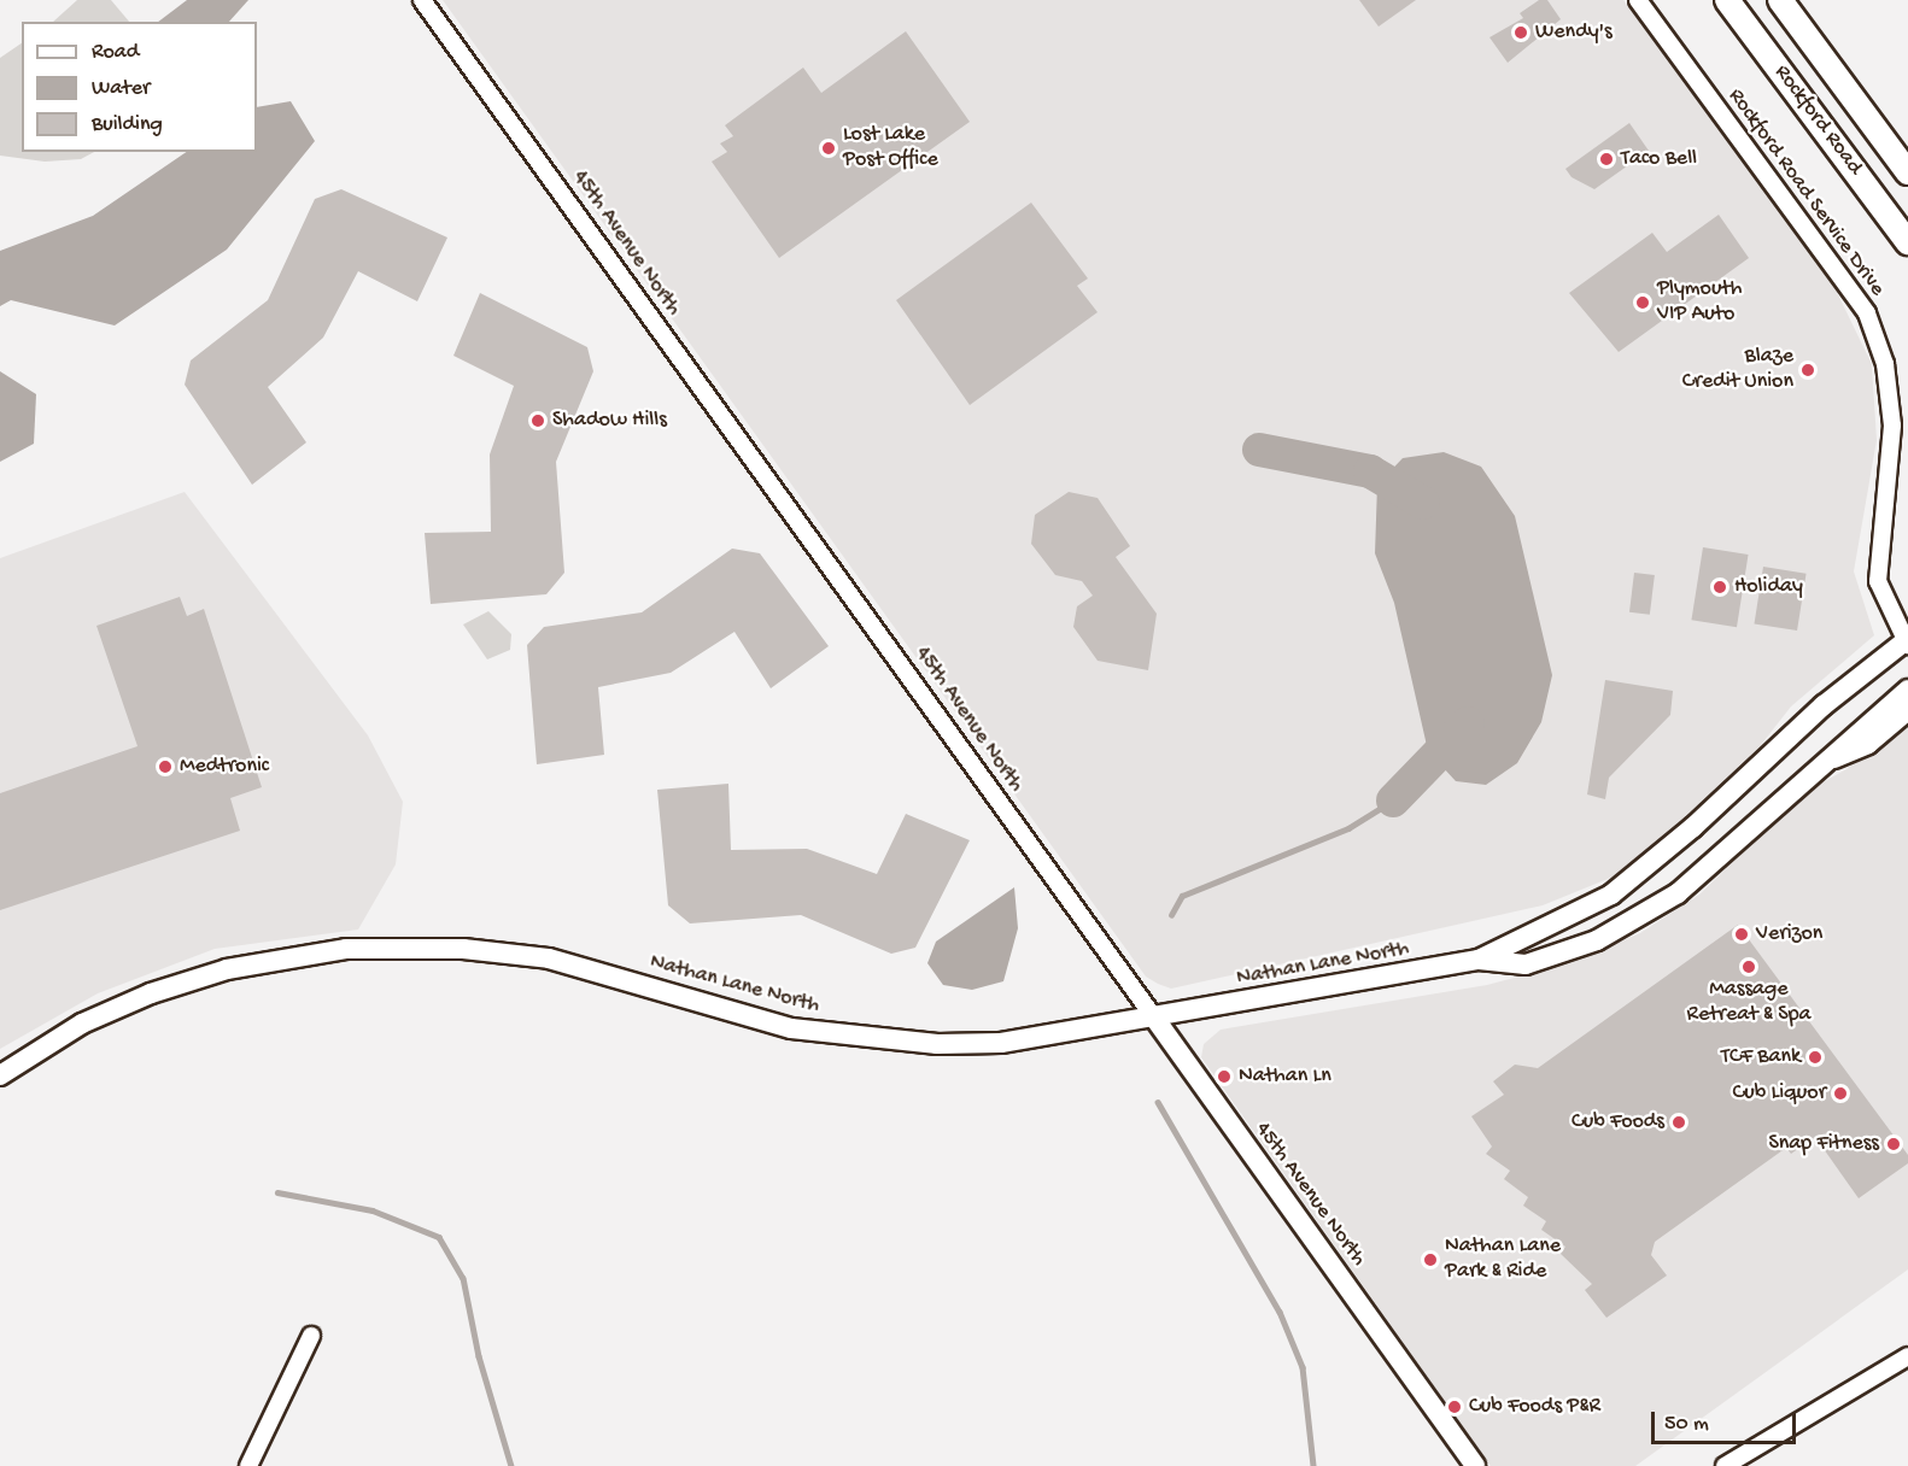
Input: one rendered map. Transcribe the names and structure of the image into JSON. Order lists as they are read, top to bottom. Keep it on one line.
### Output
{"streets":{"main road":["Rockford Road"],"street":["Rockford Road Service Drive","45th Avenue North","Nathan Lane North"]},"crossings":[["Rockford Road Service Drive","Nathan Lane North"],["45th Avenue North","Nathan Lane North"]],"places":["Wendy's","Lost Lake Post Office","Taco Bell","Plymouth VIP Auto","Blaze Credit Union","Shadow Hills","Holiday","Medtronic","Verizon","Massage Retreat & Spa","TCF Bank","Nathan Ln","Cub Liquor","Cub Foods","Snap Fitness","Nathan Lane Park & Ride","Cub Foods P&R"],"legend":["Road","Water","Building"],"scale_bar":"50 m"}
